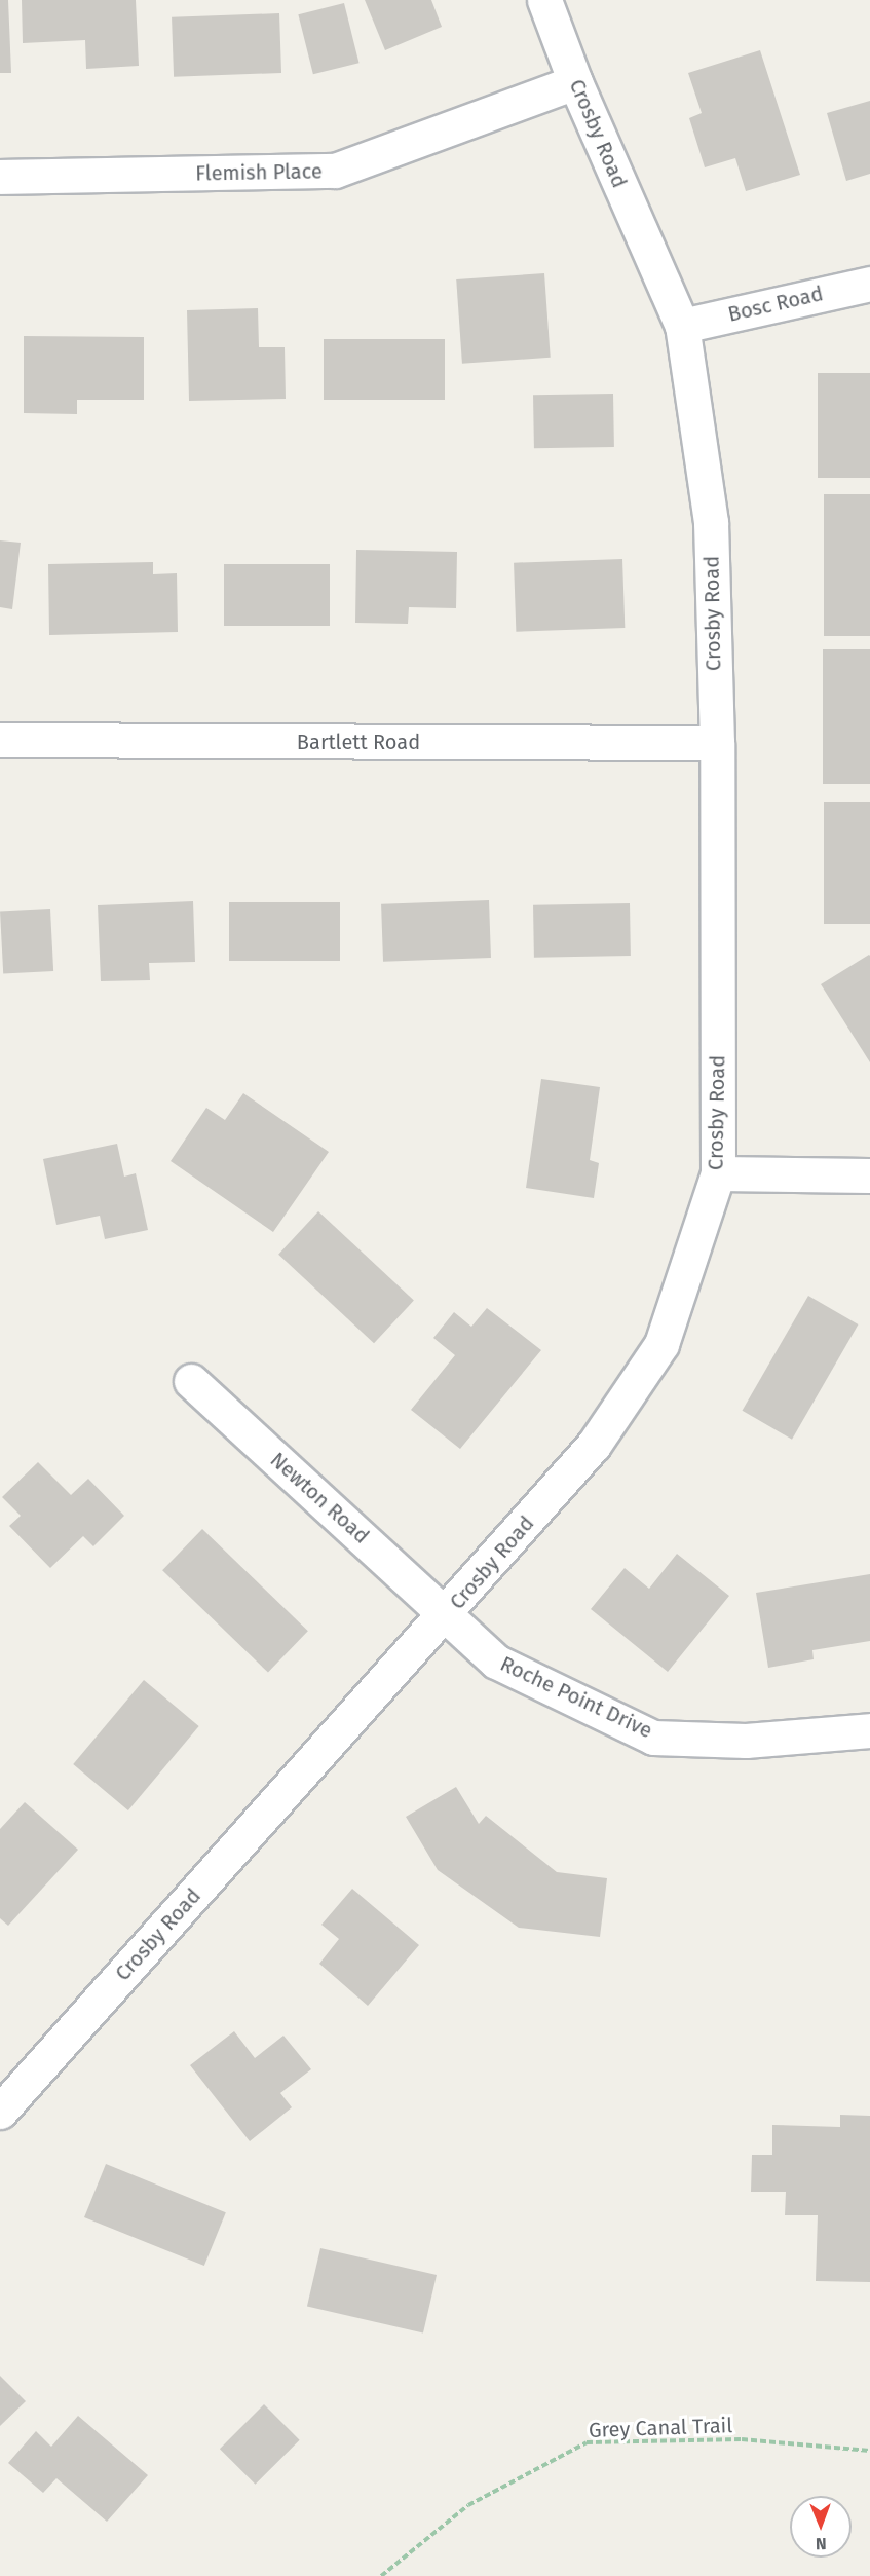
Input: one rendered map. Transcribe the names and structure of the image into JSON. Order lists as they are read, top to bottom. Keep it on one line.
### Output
{"streets":{"street":["Crosby Road","Flemish Place","Bosc Road","Bartlett Road","Newton Road","Roche Point Drive"],"path":["Grey Canal Trail"]},"crossings":[["Crosby Road","Flemish Place"],["Crosby Road","Bosc Road"],["Crosby Road","Bartlett Road"],["Crosby Road","Newton Road"],["Crosby Road","Roche Point Drive"],["Newton Road","Roche Point Drive"]],"north":"bottom"}
